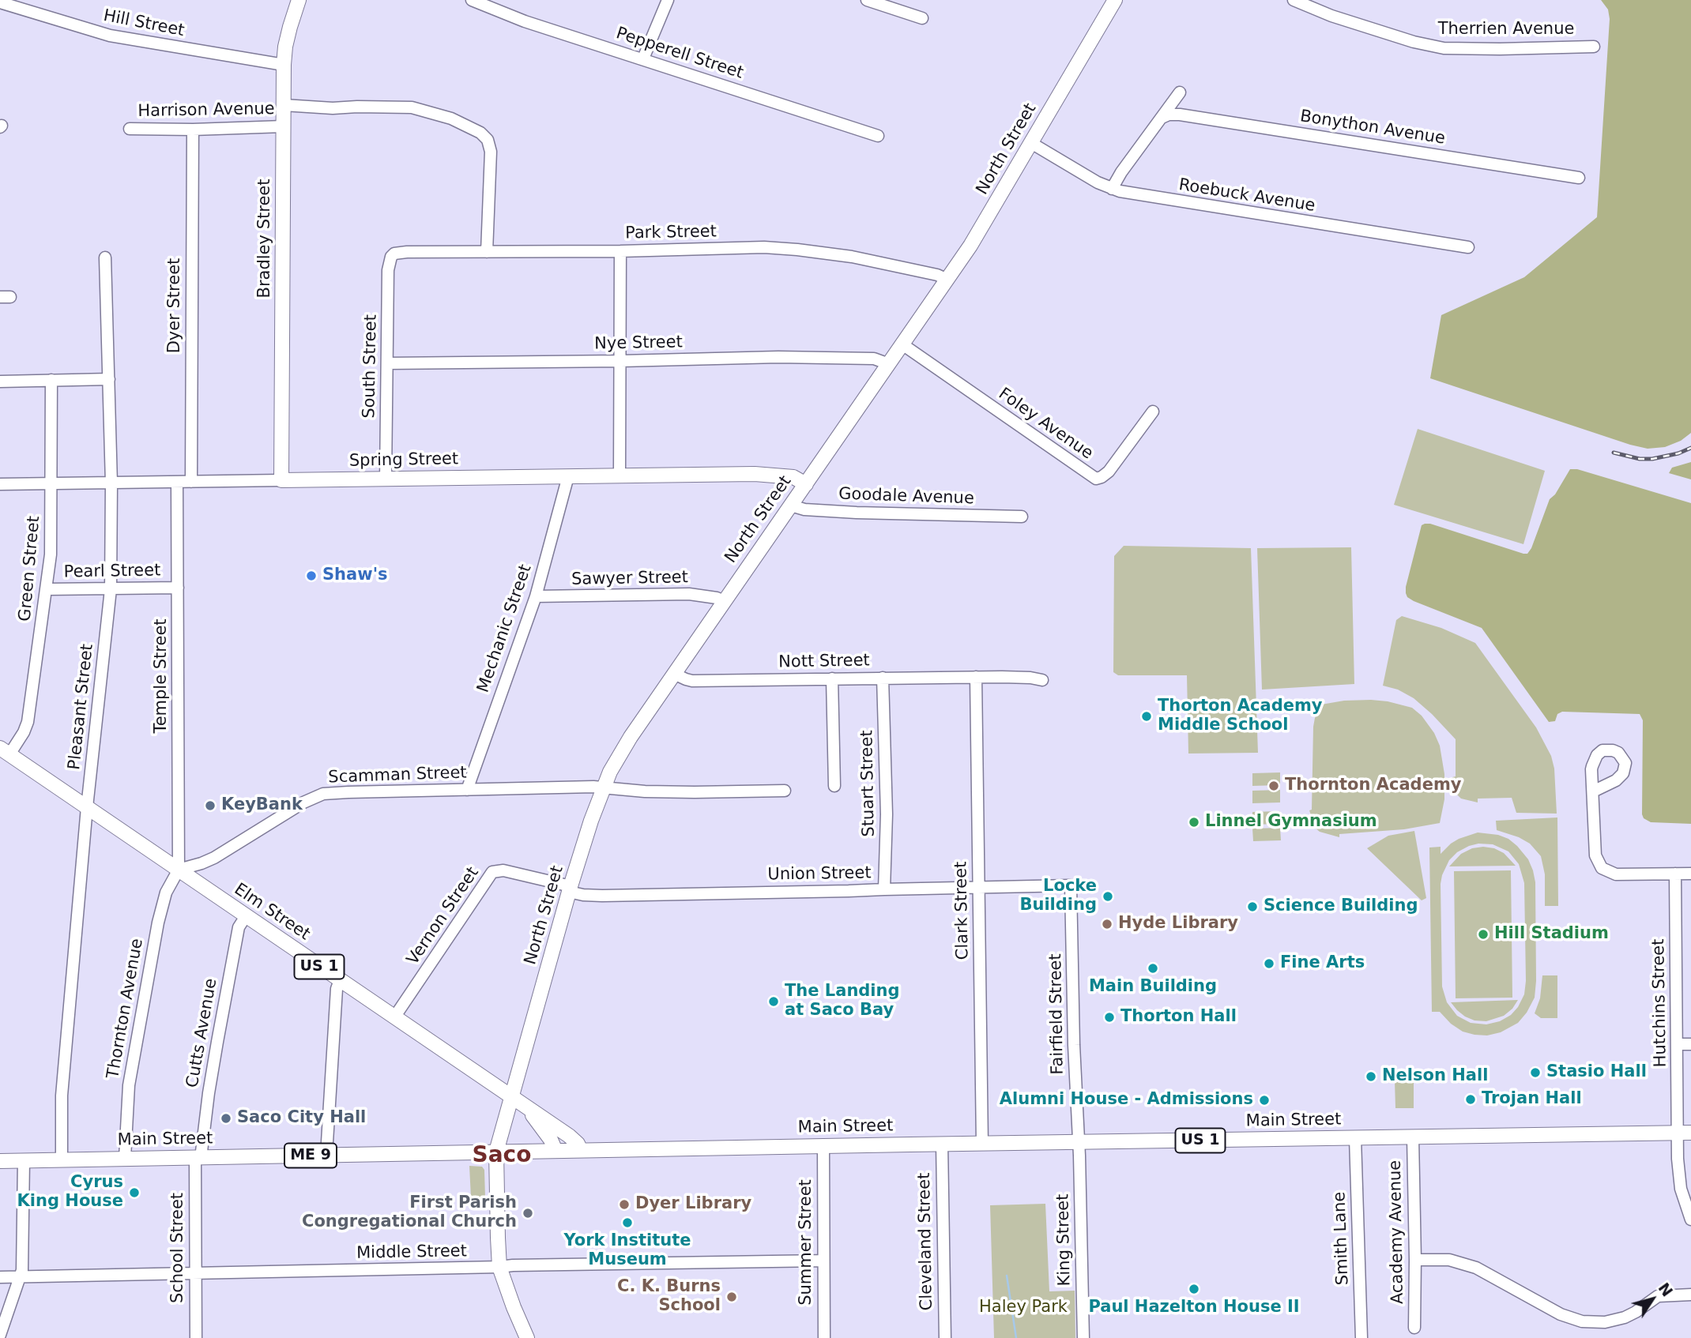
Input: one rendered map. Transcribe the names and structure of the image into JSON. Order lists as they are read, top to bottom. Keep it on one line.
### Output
{"streets":{"main road":["North Street","Bradley Street","Spring Street","Elm Street","US 1","Main Street","ME 9"],"street":["Hill Street","Therrien Avenue","Pepperell Street","Harrison Avenue","Bonython Avenue","Roebuck Avenue","Park Street","Dyer Street","Nye Street","South Street","Foley Avenue","Goodale Avenue","Green Street","Pearl Street","Sawyer Street","Mechanic Street","Nott Street","Temple Street","Pleasant Street","Scamman Street","Stuart Street","Union Street","Clark Street","Vernon Street","Hutchins Street","Thornton Avenue","Fairfield Street","Cutts Avenue","Academy Avenue","Smith Lane","King Street","Cleveland Street","Summer Street","School Street","Middle Street"]},"crossings":[["Hill Street","Bradley Street"],["Harrison Avenue","Bradley Street"],["Harrison Avenue","Dyer Street"],["North Street","Roebuck Avenue"],["North Street","Park Street"],["North Street","Nye Street"],["North Street","Foley Avenue"],["North Street","Spring Street"],["North Street","Goodale Avenue"],["North Street","Sawyer Street"],["North Street","Nott Street"],["North Street","Scamman Street"],["North Street","Union Street"],["North Street","Elm Street"],["North Street","Vernon Street"],["North Street","Main Street"],["North Street","Middle Street"],["Park Street","South Street"],["Bradley Street","Spring Street"],["Dyer Street","Spring Street"],["Nye Street","South Street"],["South Street","Spring Street"],["Spring Street","Green Street"],["Spring Street","Mechanic Street"],["Spring Street","Temple Street"],["Spring Street","Pleasant Street"],["Green Street","Pearl Street"],["Green Street","Elm Street"],["Pearl Street","Temple Street"],["Pearl Street","Pleasant Street"],["Sawyer Street","Mechanic Street"],["Mechanic Street","Scamman Street"],["Nott Street","Stuart Street"],["Nott Street","Clark Street"],["Temple Street","Scamman Street"],["Temple Street","Elm Street"],["Temple Street","Thornton Avenue"],["Pleasant Street","Elm Street"],["Pleasant Street","Main Street"],["Scamman Street","Elm Street"],["Scamman Street","Thornton Avenue"],["Stuart Street","Union Street"],["Union Street","Clark Street"],["Union Street","Vernon Street"],["Union Street","Fairfield Street"],["Clark Street","Main Street"],["Elm Street","Vernon Street"],["Elm Street","Thornton Avenue"],["Elm Street","Cutts Avenue"],["Elm Street","Main Street"],["Hutchins Street","Main Street"],["Thornton Avenue","Main Street"],["Fairfield Street","Main Street"],["Fairfield Street","King Street"],["Cutts Avenue","Main Street"],["Cutts Avenue","School Street"],["Main Street","Academy Avenue"],["Main Street","Smith Lane"],["Main Street","King Street"],["Main Street","Cleveland Street"],["Main Street","Summer Street"],["Main Street","School Street"],["Summer Street","Middle Street"],["School Street","Middle Street"]],"districts":["Saco"],"parks":["Haley Park"],"places":["Shaw's","Thorton Academy Middle School","Thornton Academy","KeyBank","Linnel Gymnasium","Locke Building","Science Building","Hyde Library","Hill Stadium","Fine Arts","Main Building","The Landing at Saco Bay","Thorton Hall","Stasio Hall","Nelson Hall","Trojan Hall","Alumni House - Admissions","Saco City Hall","Cyrus King House","Dyer Library","First Parish Congregational Church","York Institute Museum","Paul Hazelton House II","C. K. Burns School"],"north":"top right"}
